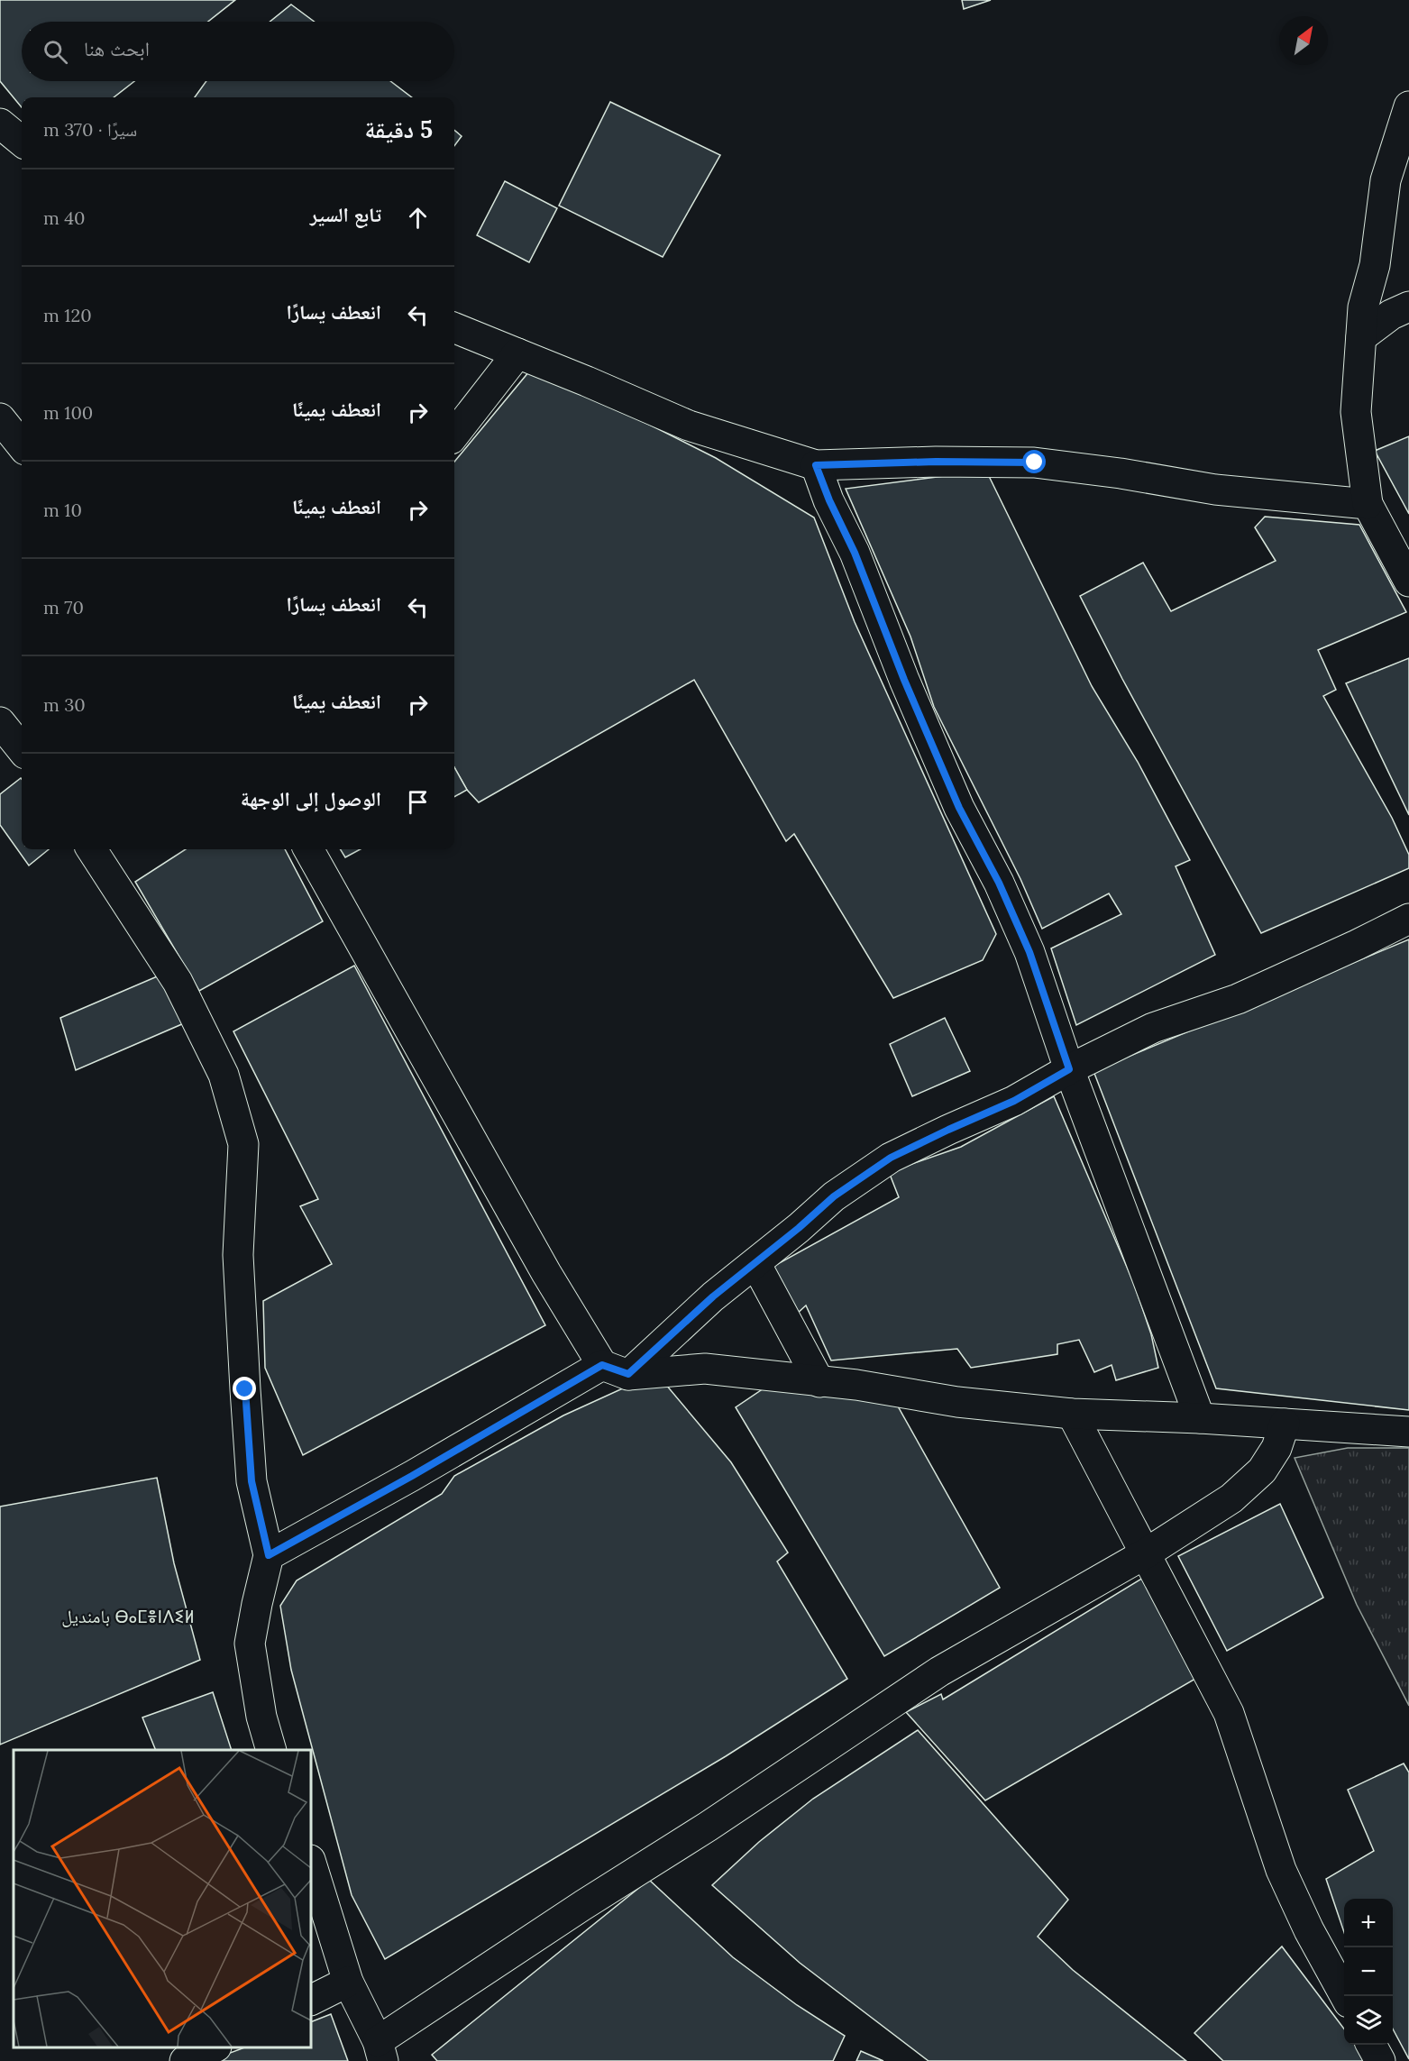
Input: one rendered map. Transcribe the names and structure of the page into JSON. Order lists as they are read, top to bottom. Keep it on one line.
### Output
{"districts":["بامنديل ⴱⴰⵎⴻⵏⴷⵉⵍ"],"north":"top right","page":{"search":"ابحث هنا","heading":["5 دقيقة","سيرًا · 370 m"],"list":[["تابع السير","40 m"],["انعطف يسارًا","120 m"],["انعطف يمينًا","100 m"],["انعطف يمينًا","10 m"],["انعطف يسارًا","70 m"],["انعطف يمينًا","30 m"],"الوصول إلى الوجهة"],"map_buttons":["+","−"]}}
